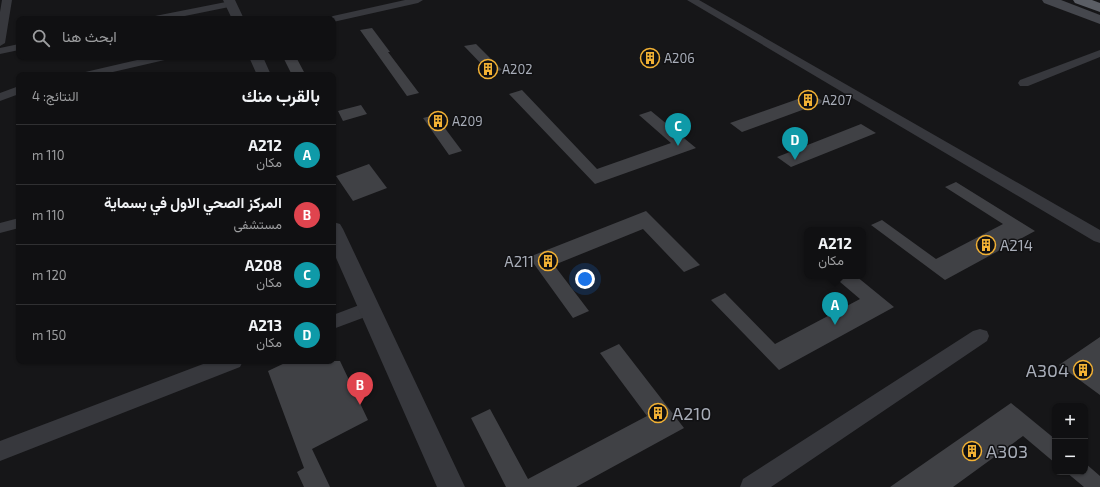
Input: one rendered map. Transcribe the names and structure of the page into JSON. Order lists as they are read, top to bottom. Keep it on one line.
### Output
{"places":{"building":["A206","A202","A207","A209","A214","A211","A304","A210","A303"]},"page":{"search":"ابحث هنا","heading":["بالقرب منك","النتائج: 4"],"pins":["C","D","A","B"],"list":[{"mark":"A","name":"A212","note":"مكان","value":"110 m"},{"mark":"B","name":"المركز الصحي الاول في بسماية","note":"مستشفى","value":"110 m"},{"mark":"C","name":"A208","note":"مكان","value":"120 m"},{"mark":"D","name":"A213","note":"مكان","value":"150 m"}],"popup":["A212","مكان"],"map_buttons":["+","−"]}}
